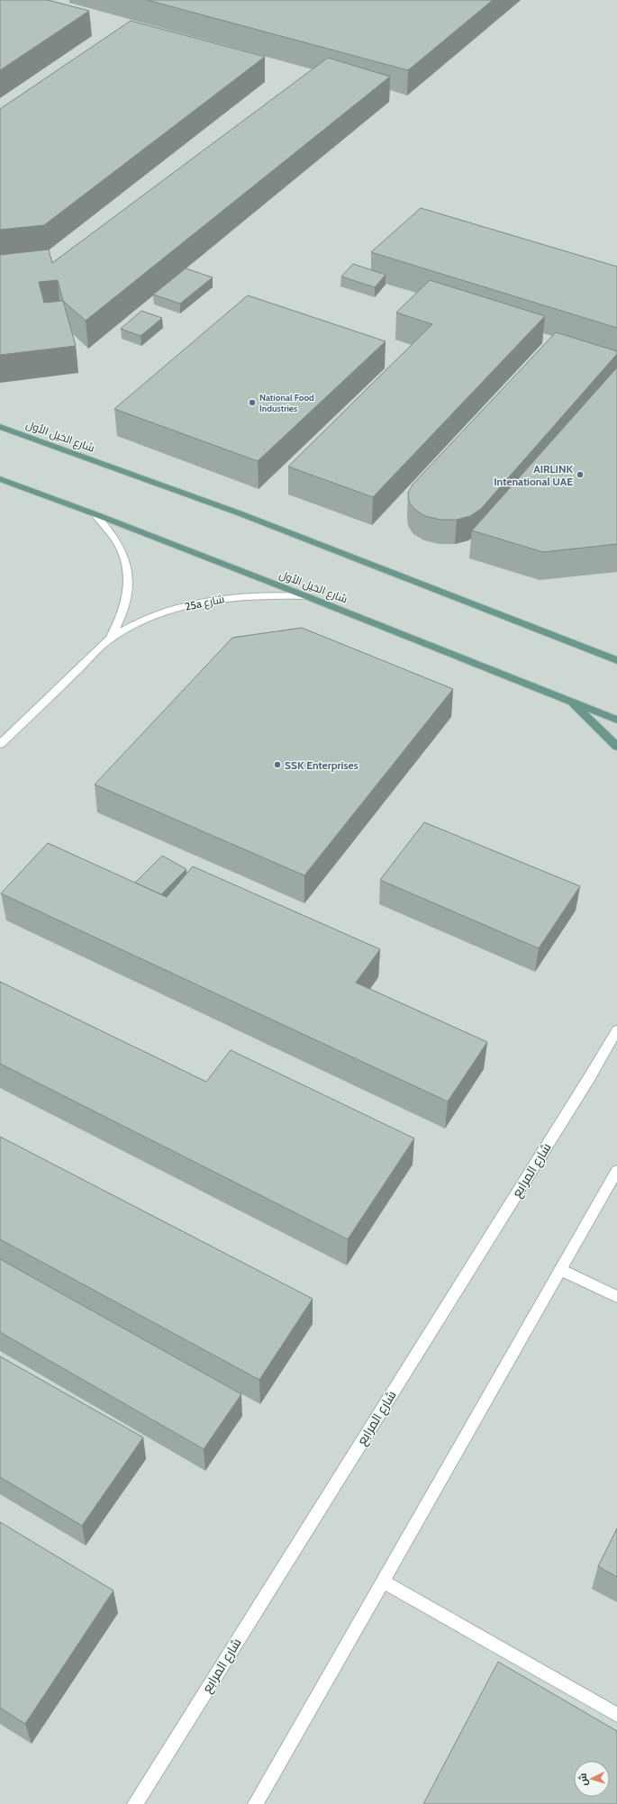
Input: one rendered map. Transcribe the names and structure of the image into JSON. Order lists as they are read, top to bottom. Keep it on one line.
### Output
{"streets":{"main road":["شارع الخيل الأول"],"street":["25a شارع","شارع المرابع"]},"crossings":[["شارع الخيل الأول","25a شارع"]],"places":["National Food Industries","AIRLINK Intenational UAE","SSK Enterprises"],"north":"left"}
